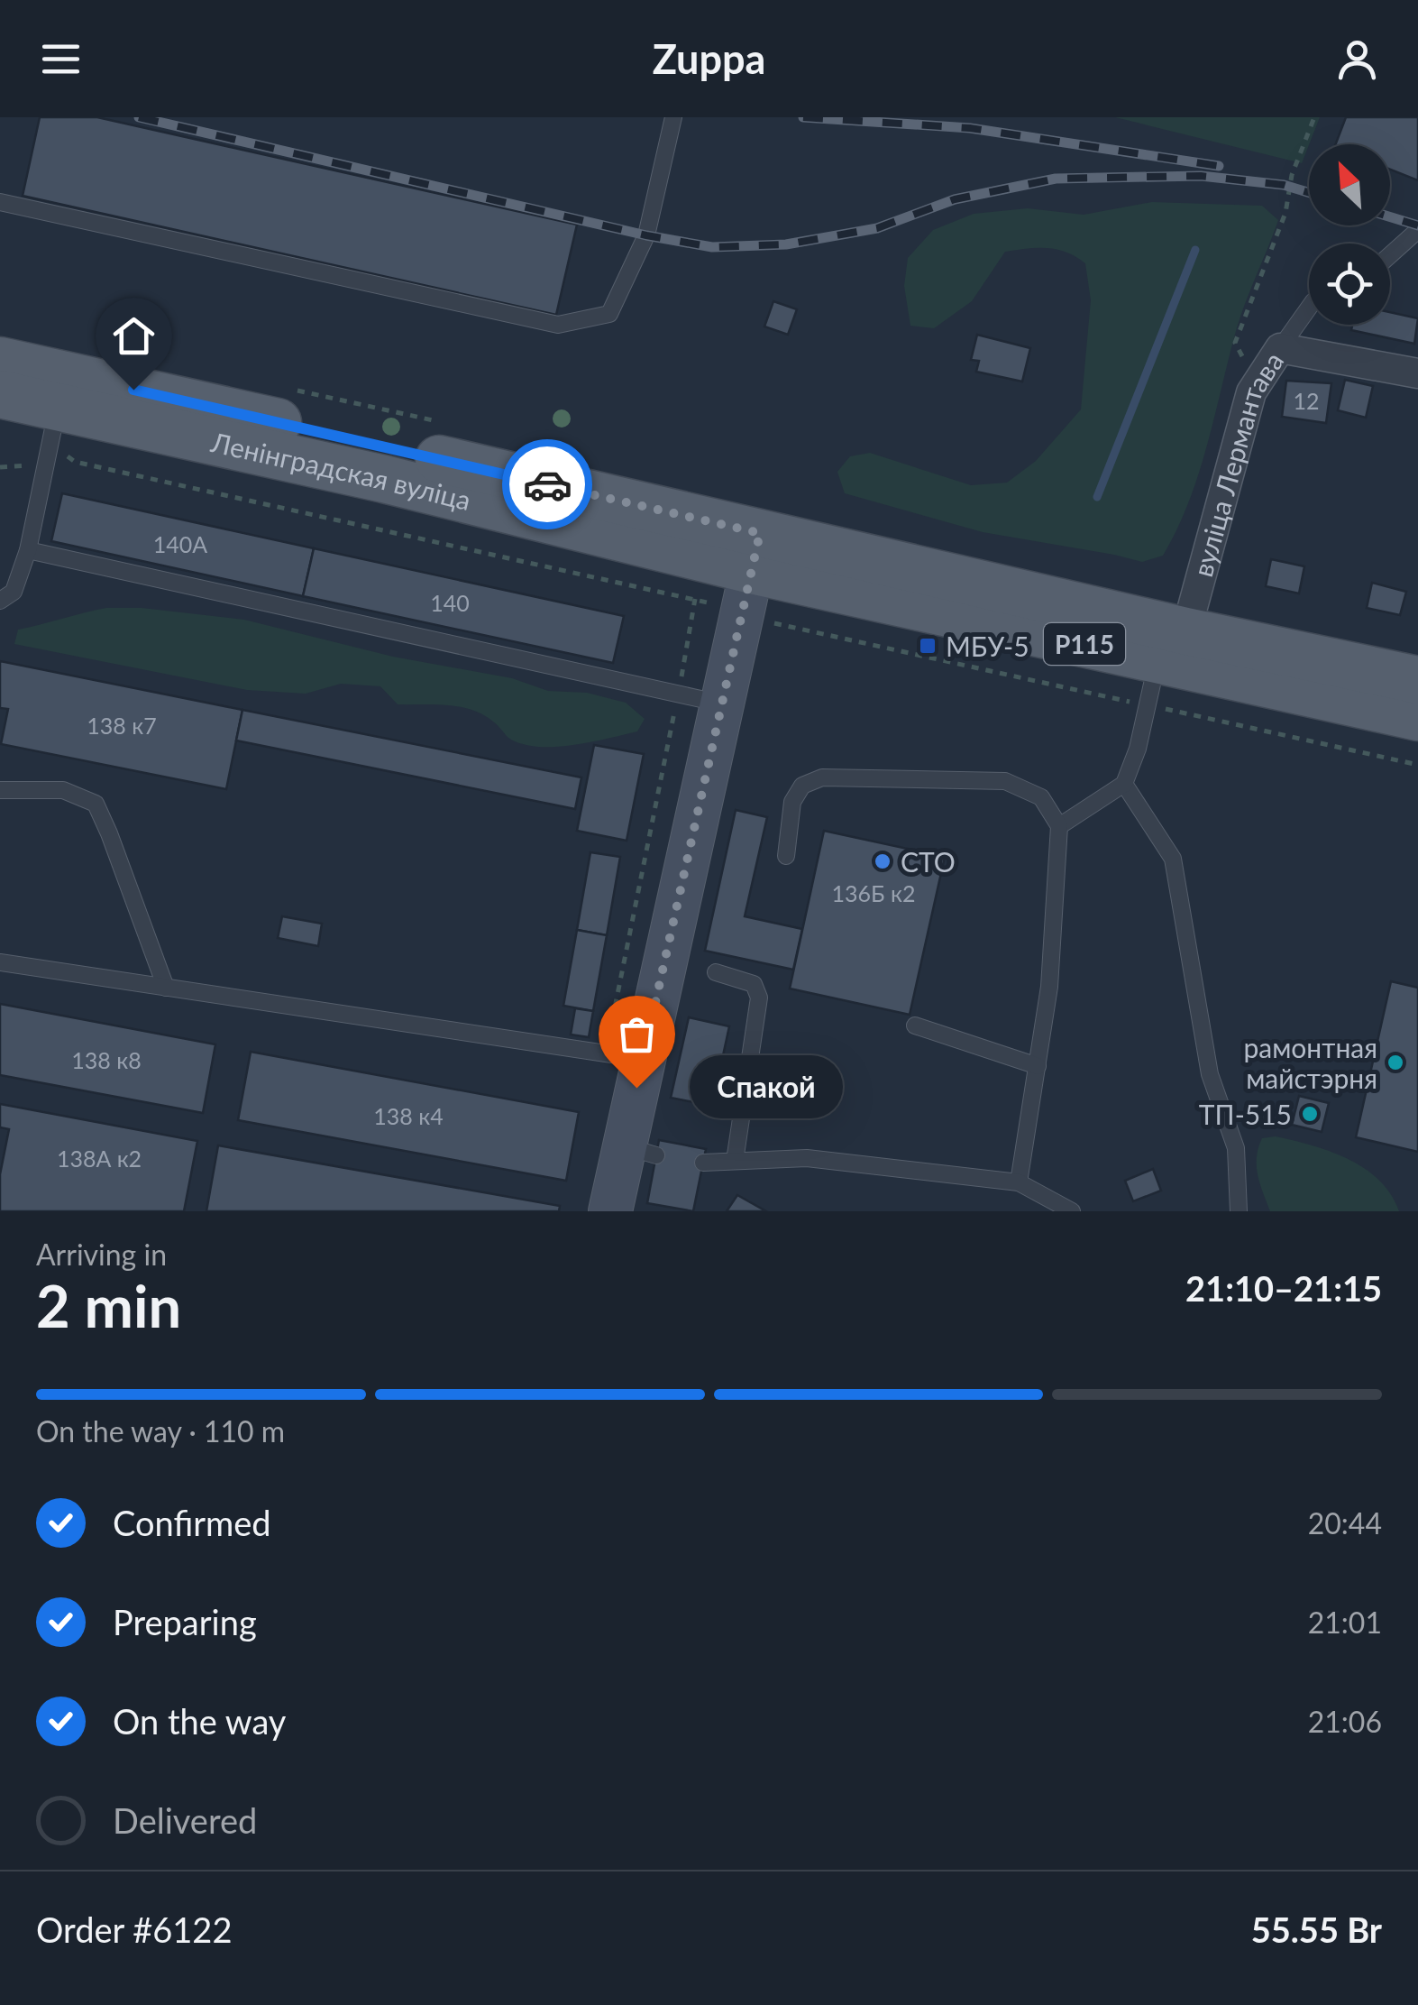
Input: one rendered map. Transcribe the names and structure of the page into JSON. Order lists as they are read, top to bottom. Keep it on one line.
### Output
{"streets":{"main road":["Ленінградская вуліца","Р115"],"street":["вуліца Лермантава"]},"crossings":[["вуліца Лермантава","Ленінградская вуліца"]],"places":{"transit":["МБУ-5"],"other":["СТО","рамонтная майстэрня","Спакой","ТП-515"]},"house_numbers":["12","140А","140","138 к7","136Б к2","138 к8","138 к4","138А к2"],"north":"top left","page":{"header":"Zuppa","bubble":"Спакой","heading":["2 min","Arriving in","21:10–21:15"],"panel":["Order #6122","55.55 Br"],"bar":"On the way · 110 m","list":[["Confirmed","20:44"],["Preparing","21:01"],["On the way","21:06"],"Delivered"]}}
